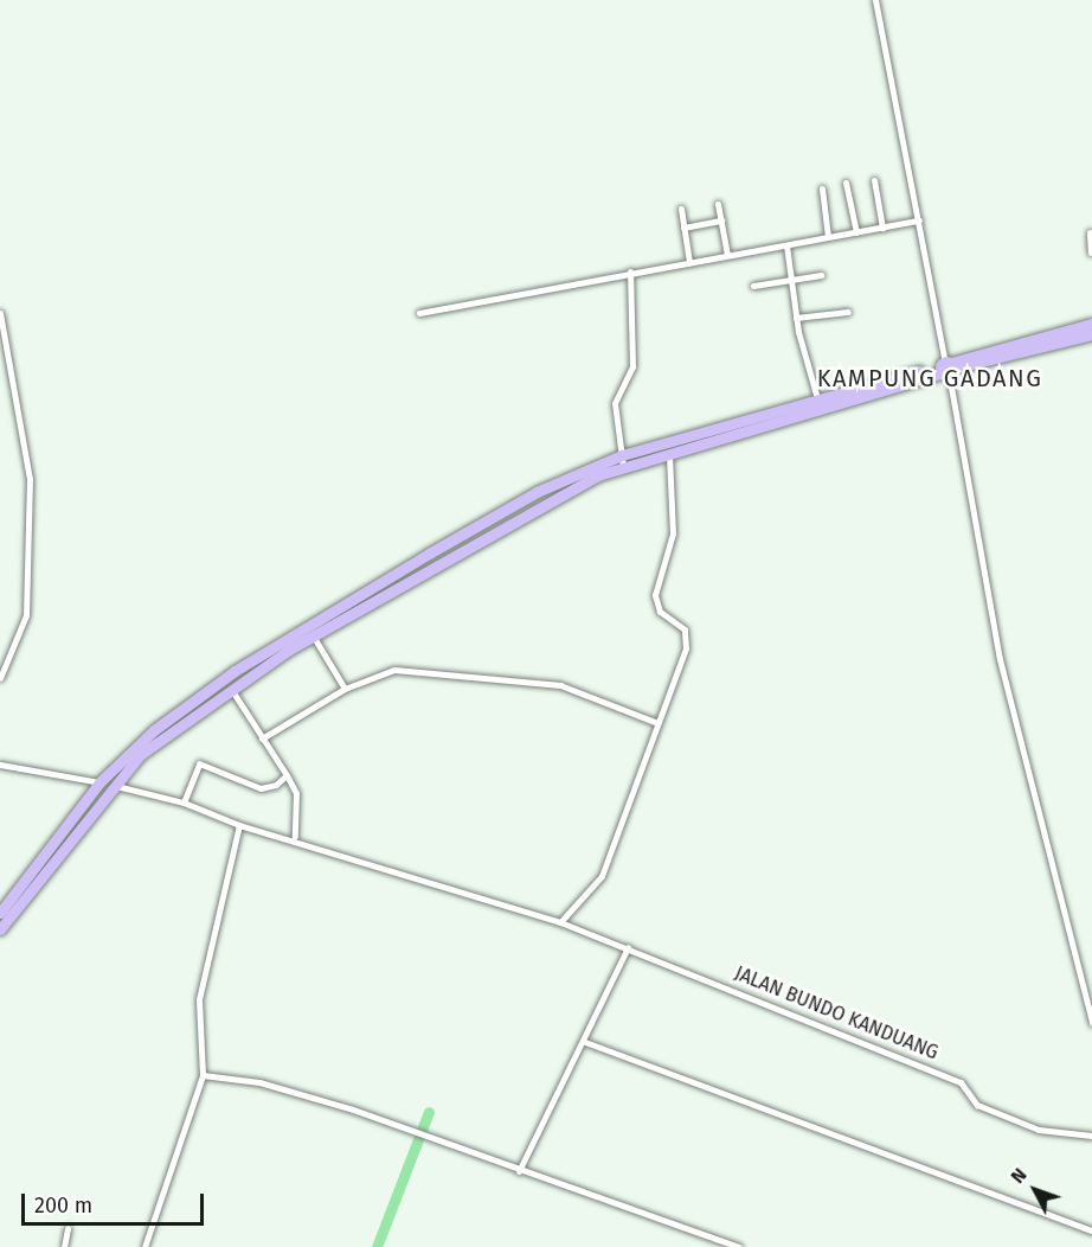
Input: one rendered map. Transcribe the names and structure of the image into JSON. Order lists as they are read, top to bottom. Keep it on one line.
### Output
{"streets":{"street":["JALAN BUNDO KANDUANG"]},"districts":["KAMPUNG GADANG"],"scale_bar":"200 m","north":"top left"}
